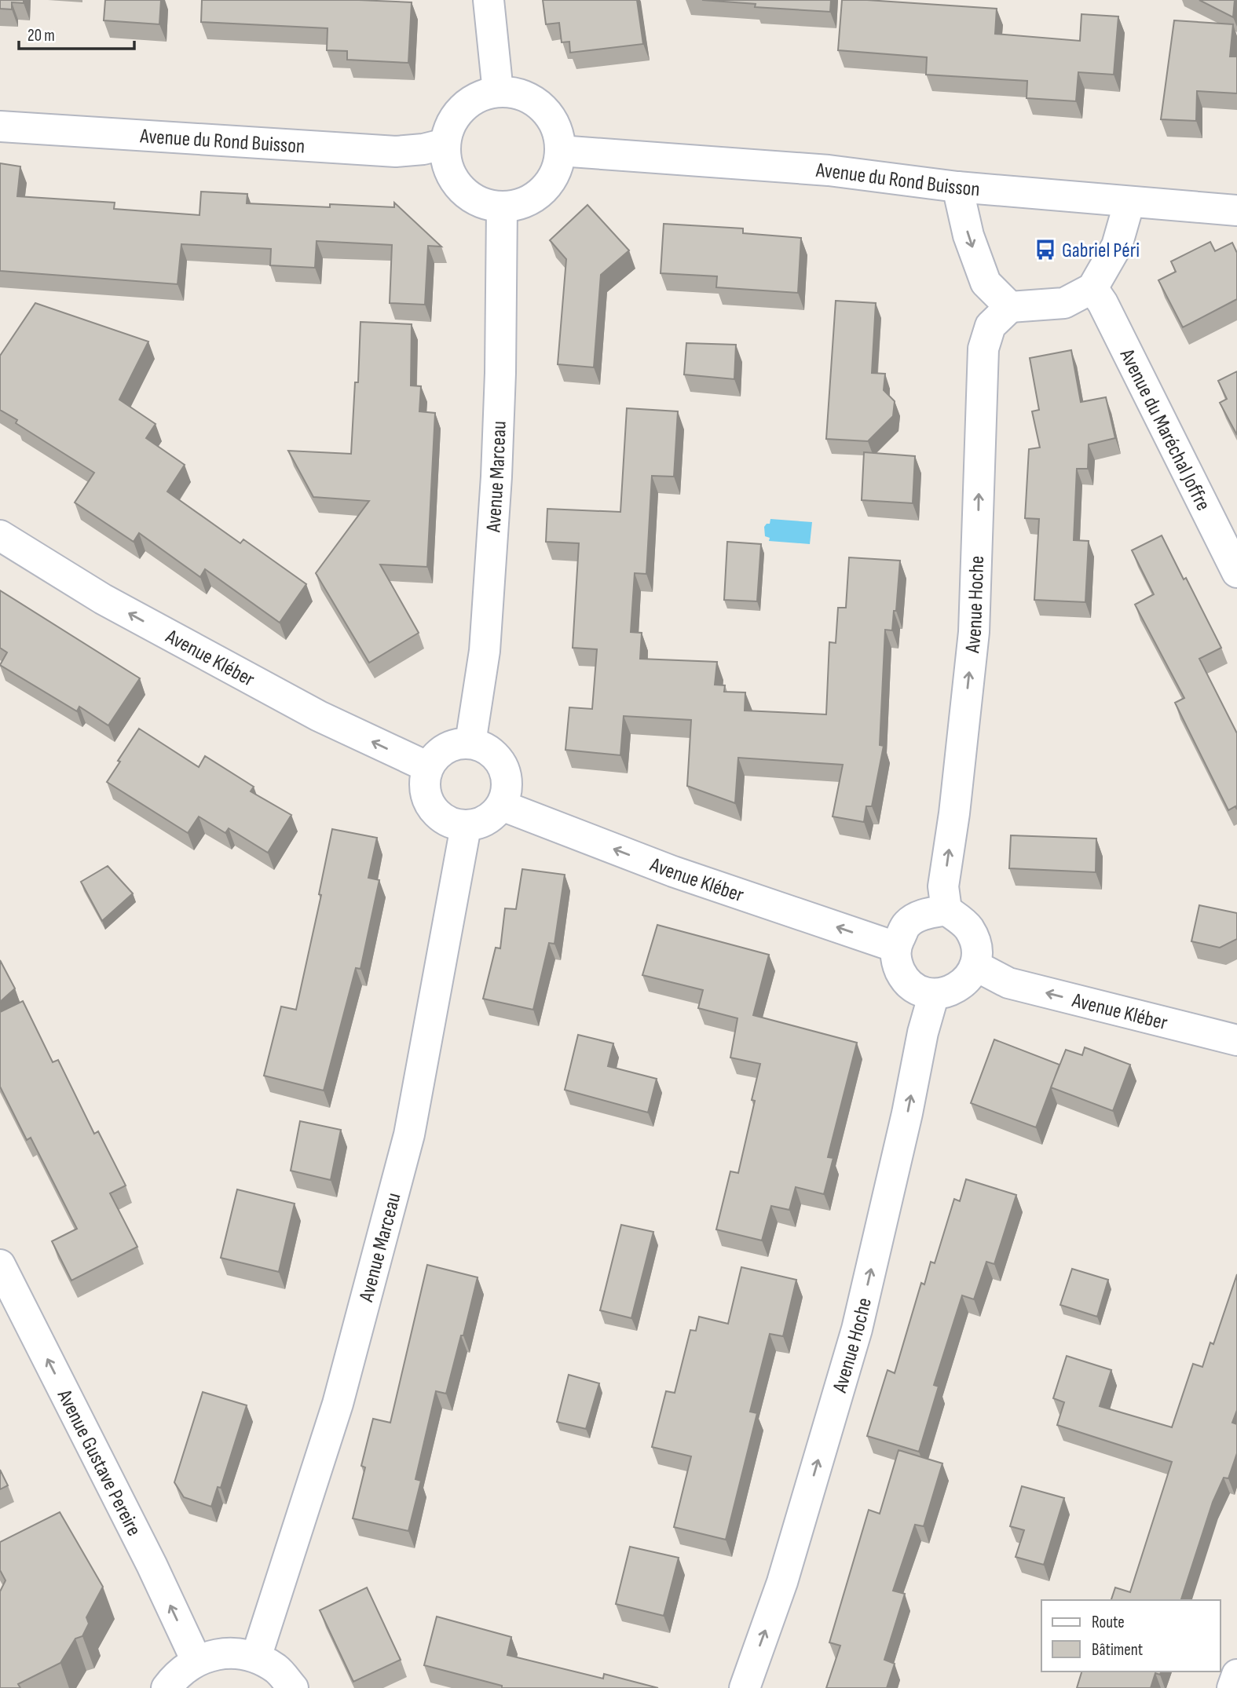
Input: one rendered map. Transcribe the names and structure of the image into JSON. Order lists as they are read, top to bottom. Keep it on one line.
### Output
{"streets":{"street":["Avenue du Rond Buisson","Avenue du Maréchal Joffre","Avenue Marceau","Avenue Hoche","Avenue Kléber","Avenue Gustave Pereire"]},"crossings":[["Avenue du Rond Buisson","Avenue Marceau"],["Avenue Marceau","Avenue Kléber"],["Avenue Hoche","Avenue Kléber"]],"one_way":["Avenue Hoche","Avenue Kléber","Avenue Gustave Pereire"],"places":{"bus stop":["Gabriel Péri"]},"legend":["Route","Bâtiment"],"scale_bar":"20 m"}
